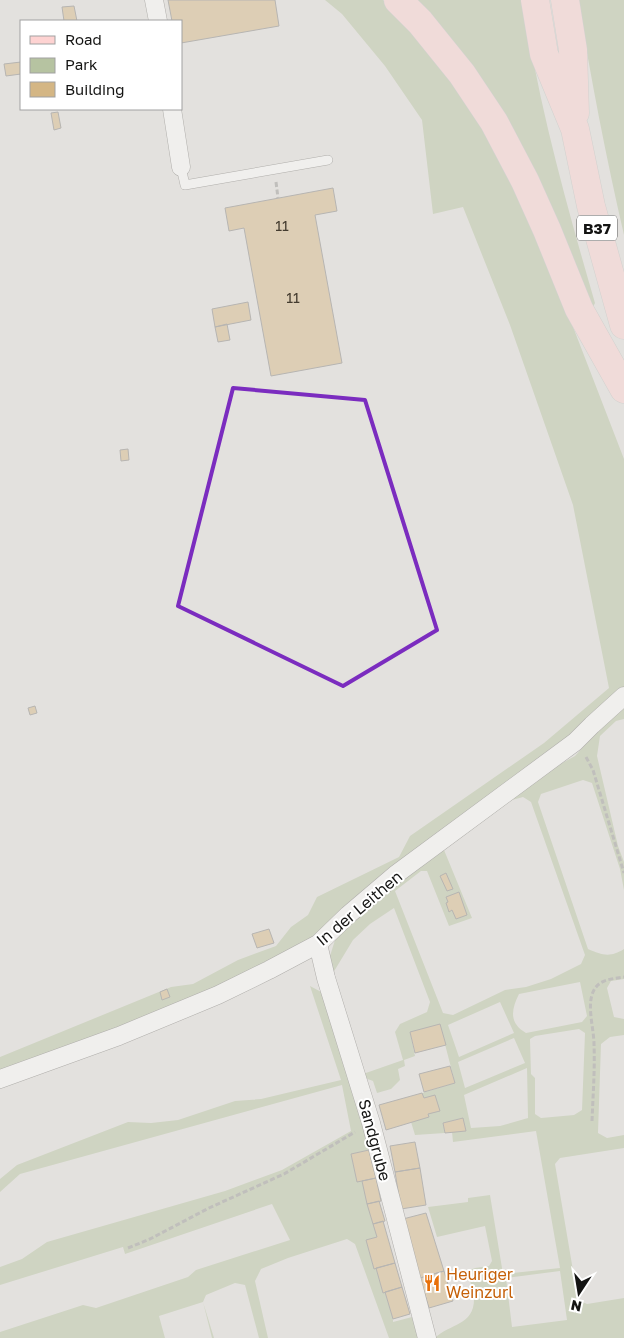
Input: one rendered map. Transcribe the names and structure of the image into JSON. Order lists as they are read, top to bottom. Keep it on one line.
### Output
{"streets":{"main road":["B37"],"street":["In der Leithen","Sandgrube"]},"crossings":[["In der Leithen","Sandgrube"]],"places":{"restaurant":["Heuriger Weinzurl"]},"house_numbers":["11","11"],"legend":["Road","Park","Building"],"north":"bottom"}
